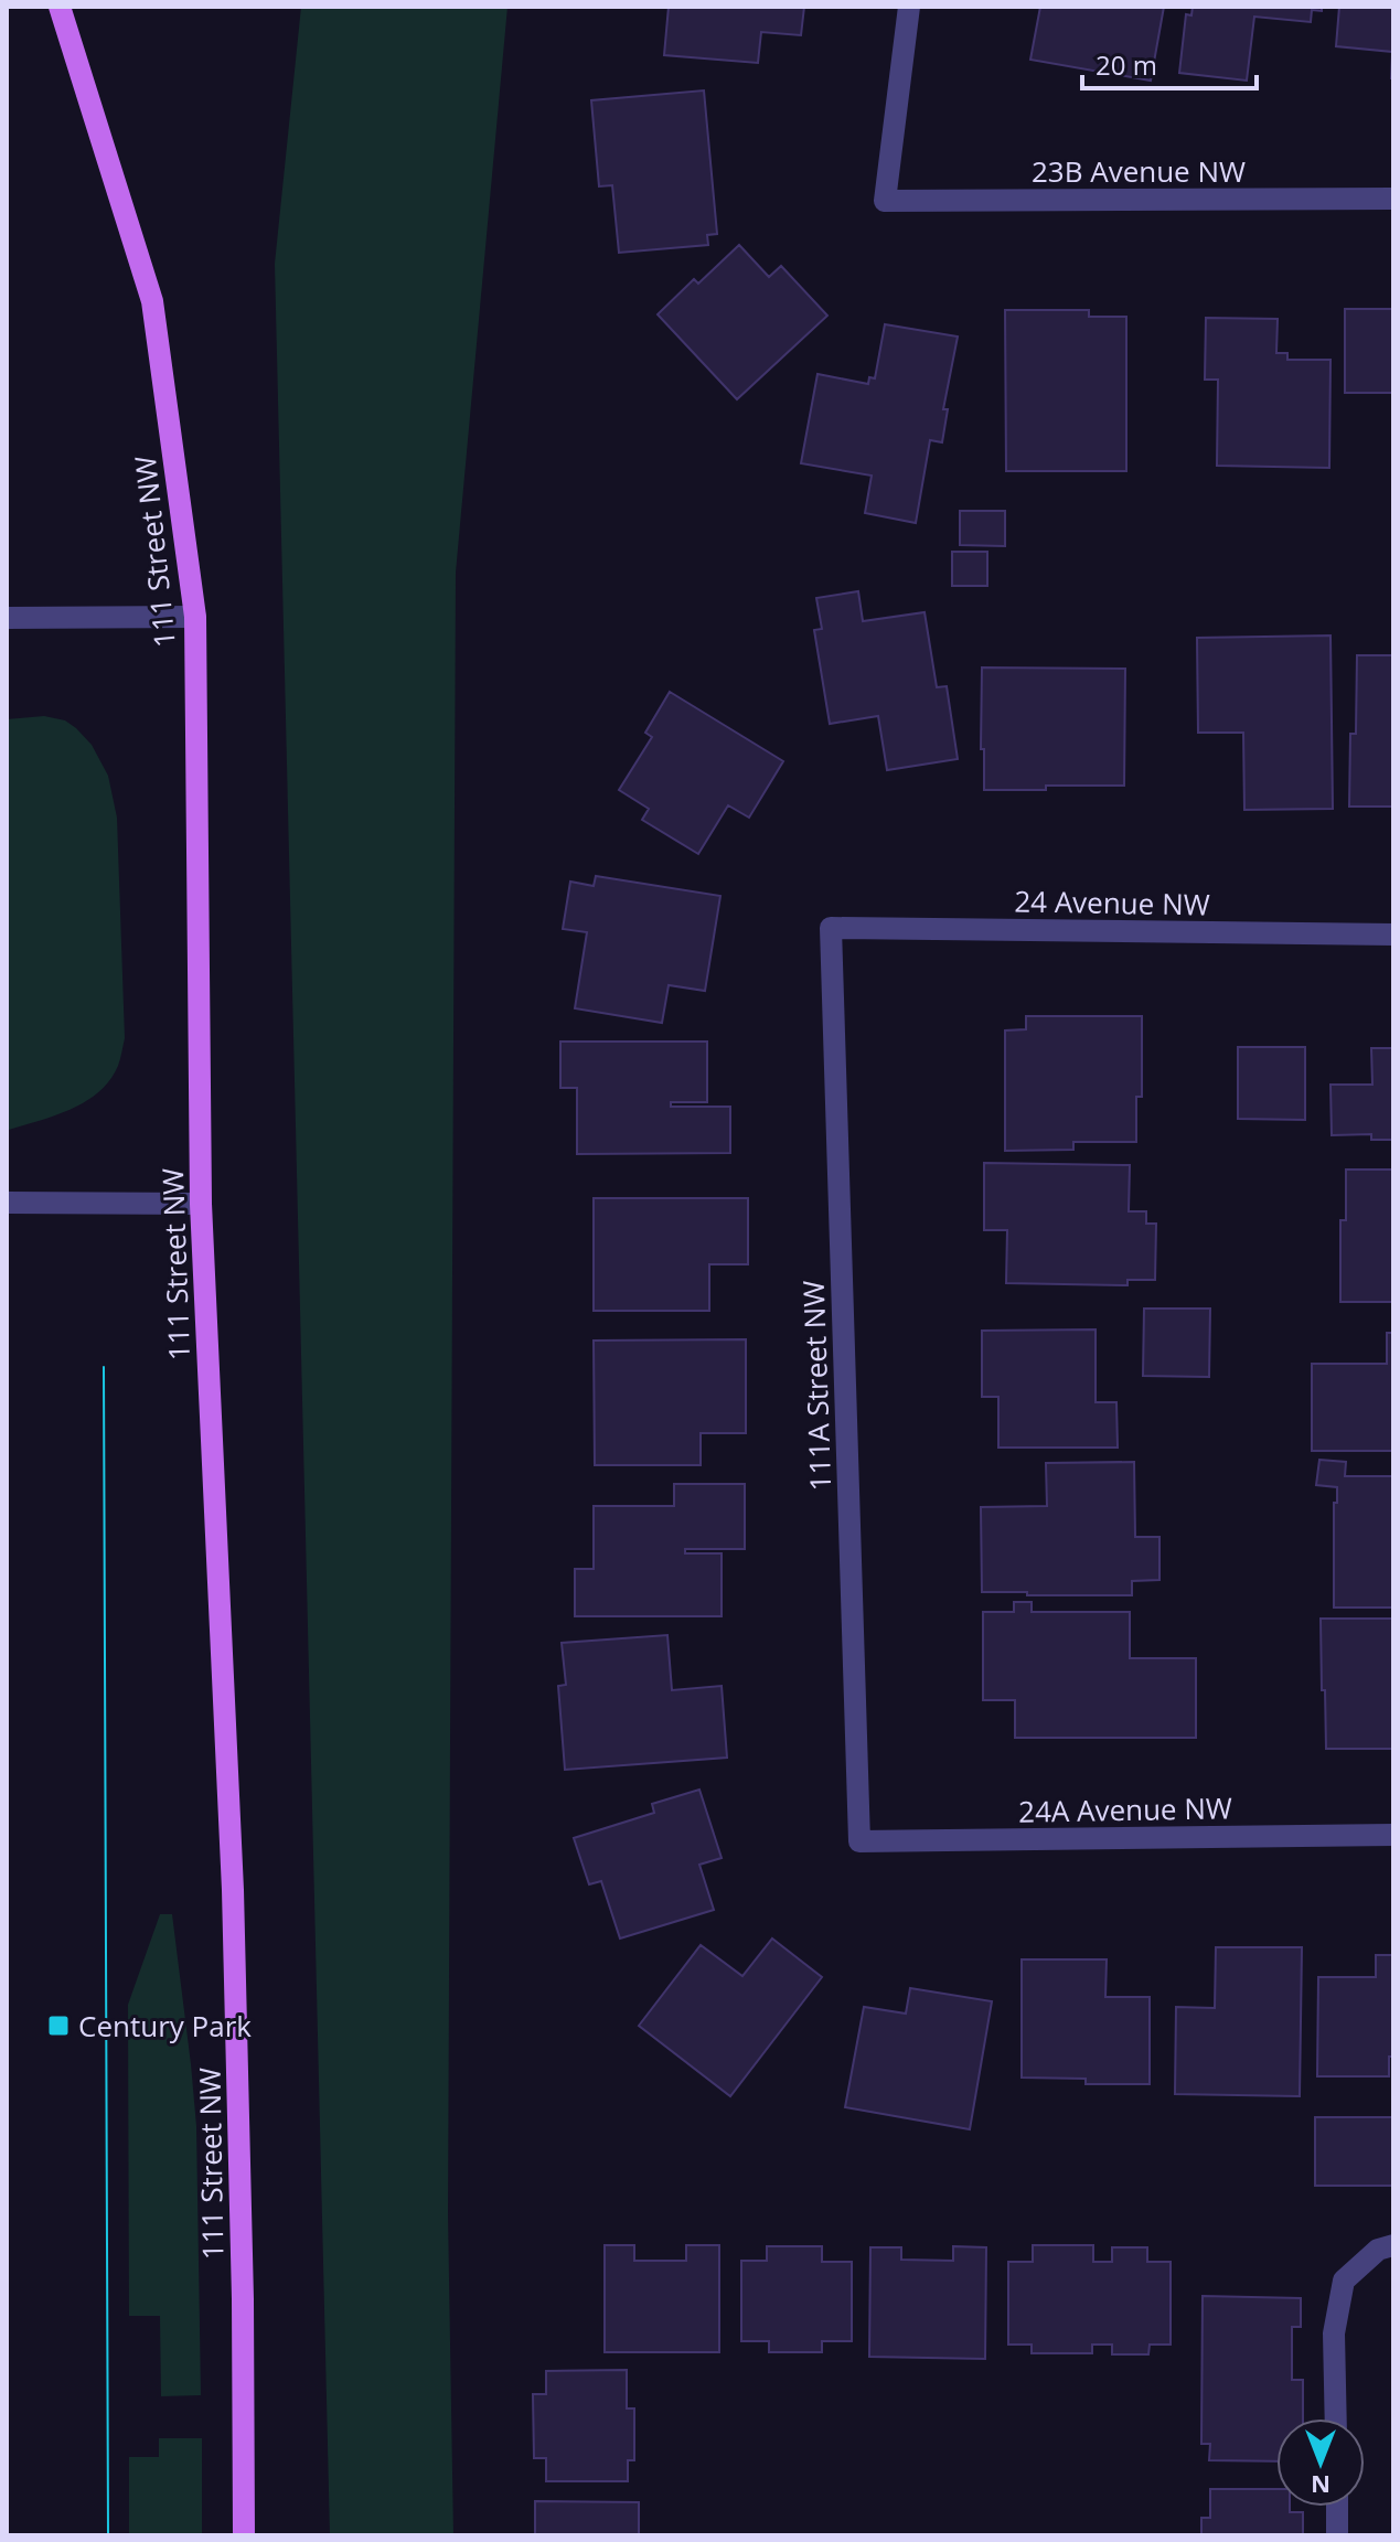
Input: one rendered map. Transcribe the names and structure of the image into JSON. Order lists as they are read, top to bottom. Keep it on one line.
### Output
{"streets":{"main road":["111 Street NW"],"street":["23B Avenue NW","24 Avenue NW","111A Street NW","24A Avenue NW"]},"crossings":[["24 Avenue NW","111A Street NW"],["111A Street NW","24A Avenue NW"]],"places":{"transit":["Century Park"]},"scale_bar":"20 m","north":"bottom"}
